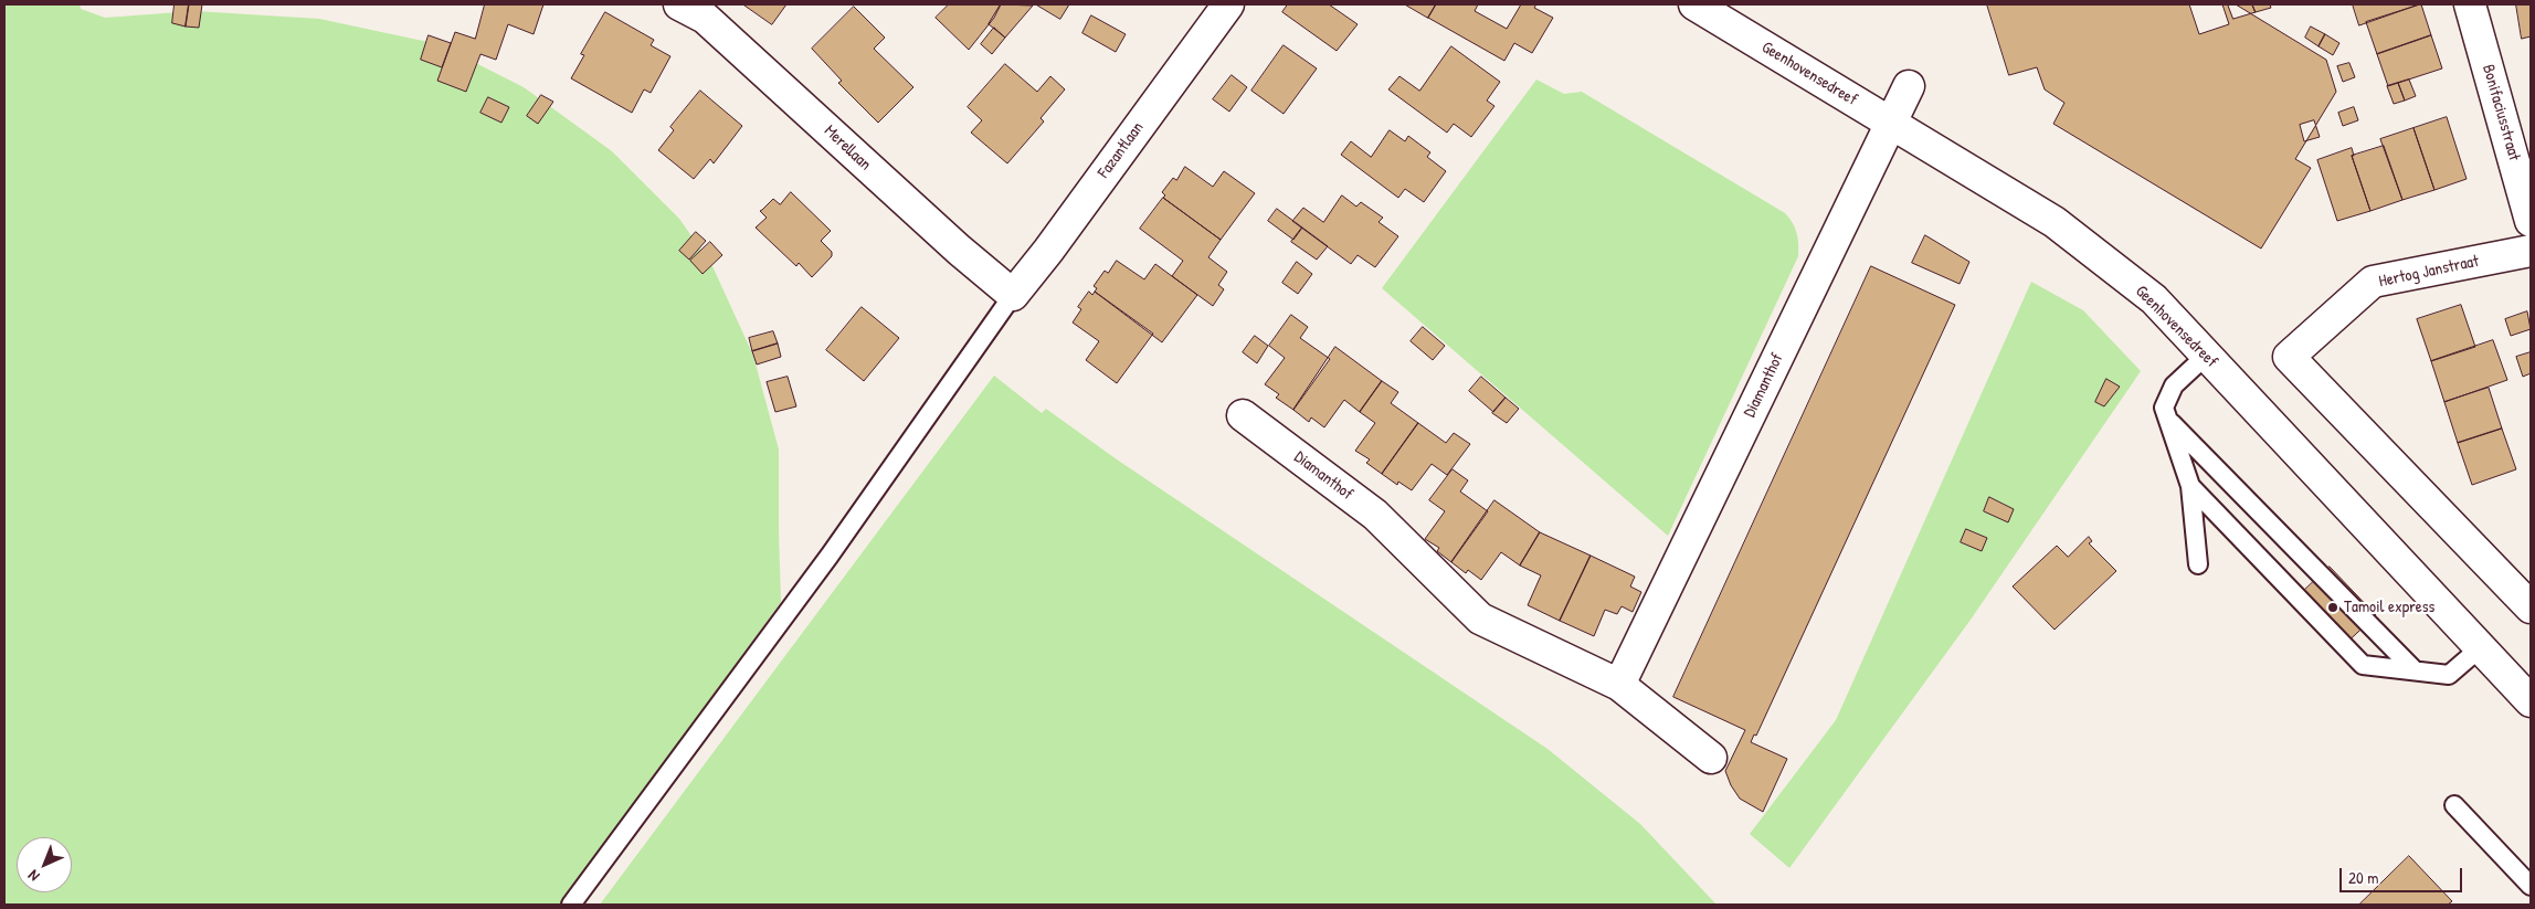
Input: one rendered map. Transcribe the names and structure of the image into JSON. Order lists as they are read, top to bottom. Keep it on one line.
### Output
{"streets":{"street":["Geenhovensedreef","Bonifaciusstraat","Merellaan","Fazantlaan","Hertog Janstraat","Diamanthof"]},"crossings":[["Geenhovensedreef","Diamanthof"],["Merellaan","Fazantlaan"]],"places":["Tamoil express"],"scale_bar":"20 m","north":"bottom left"}
